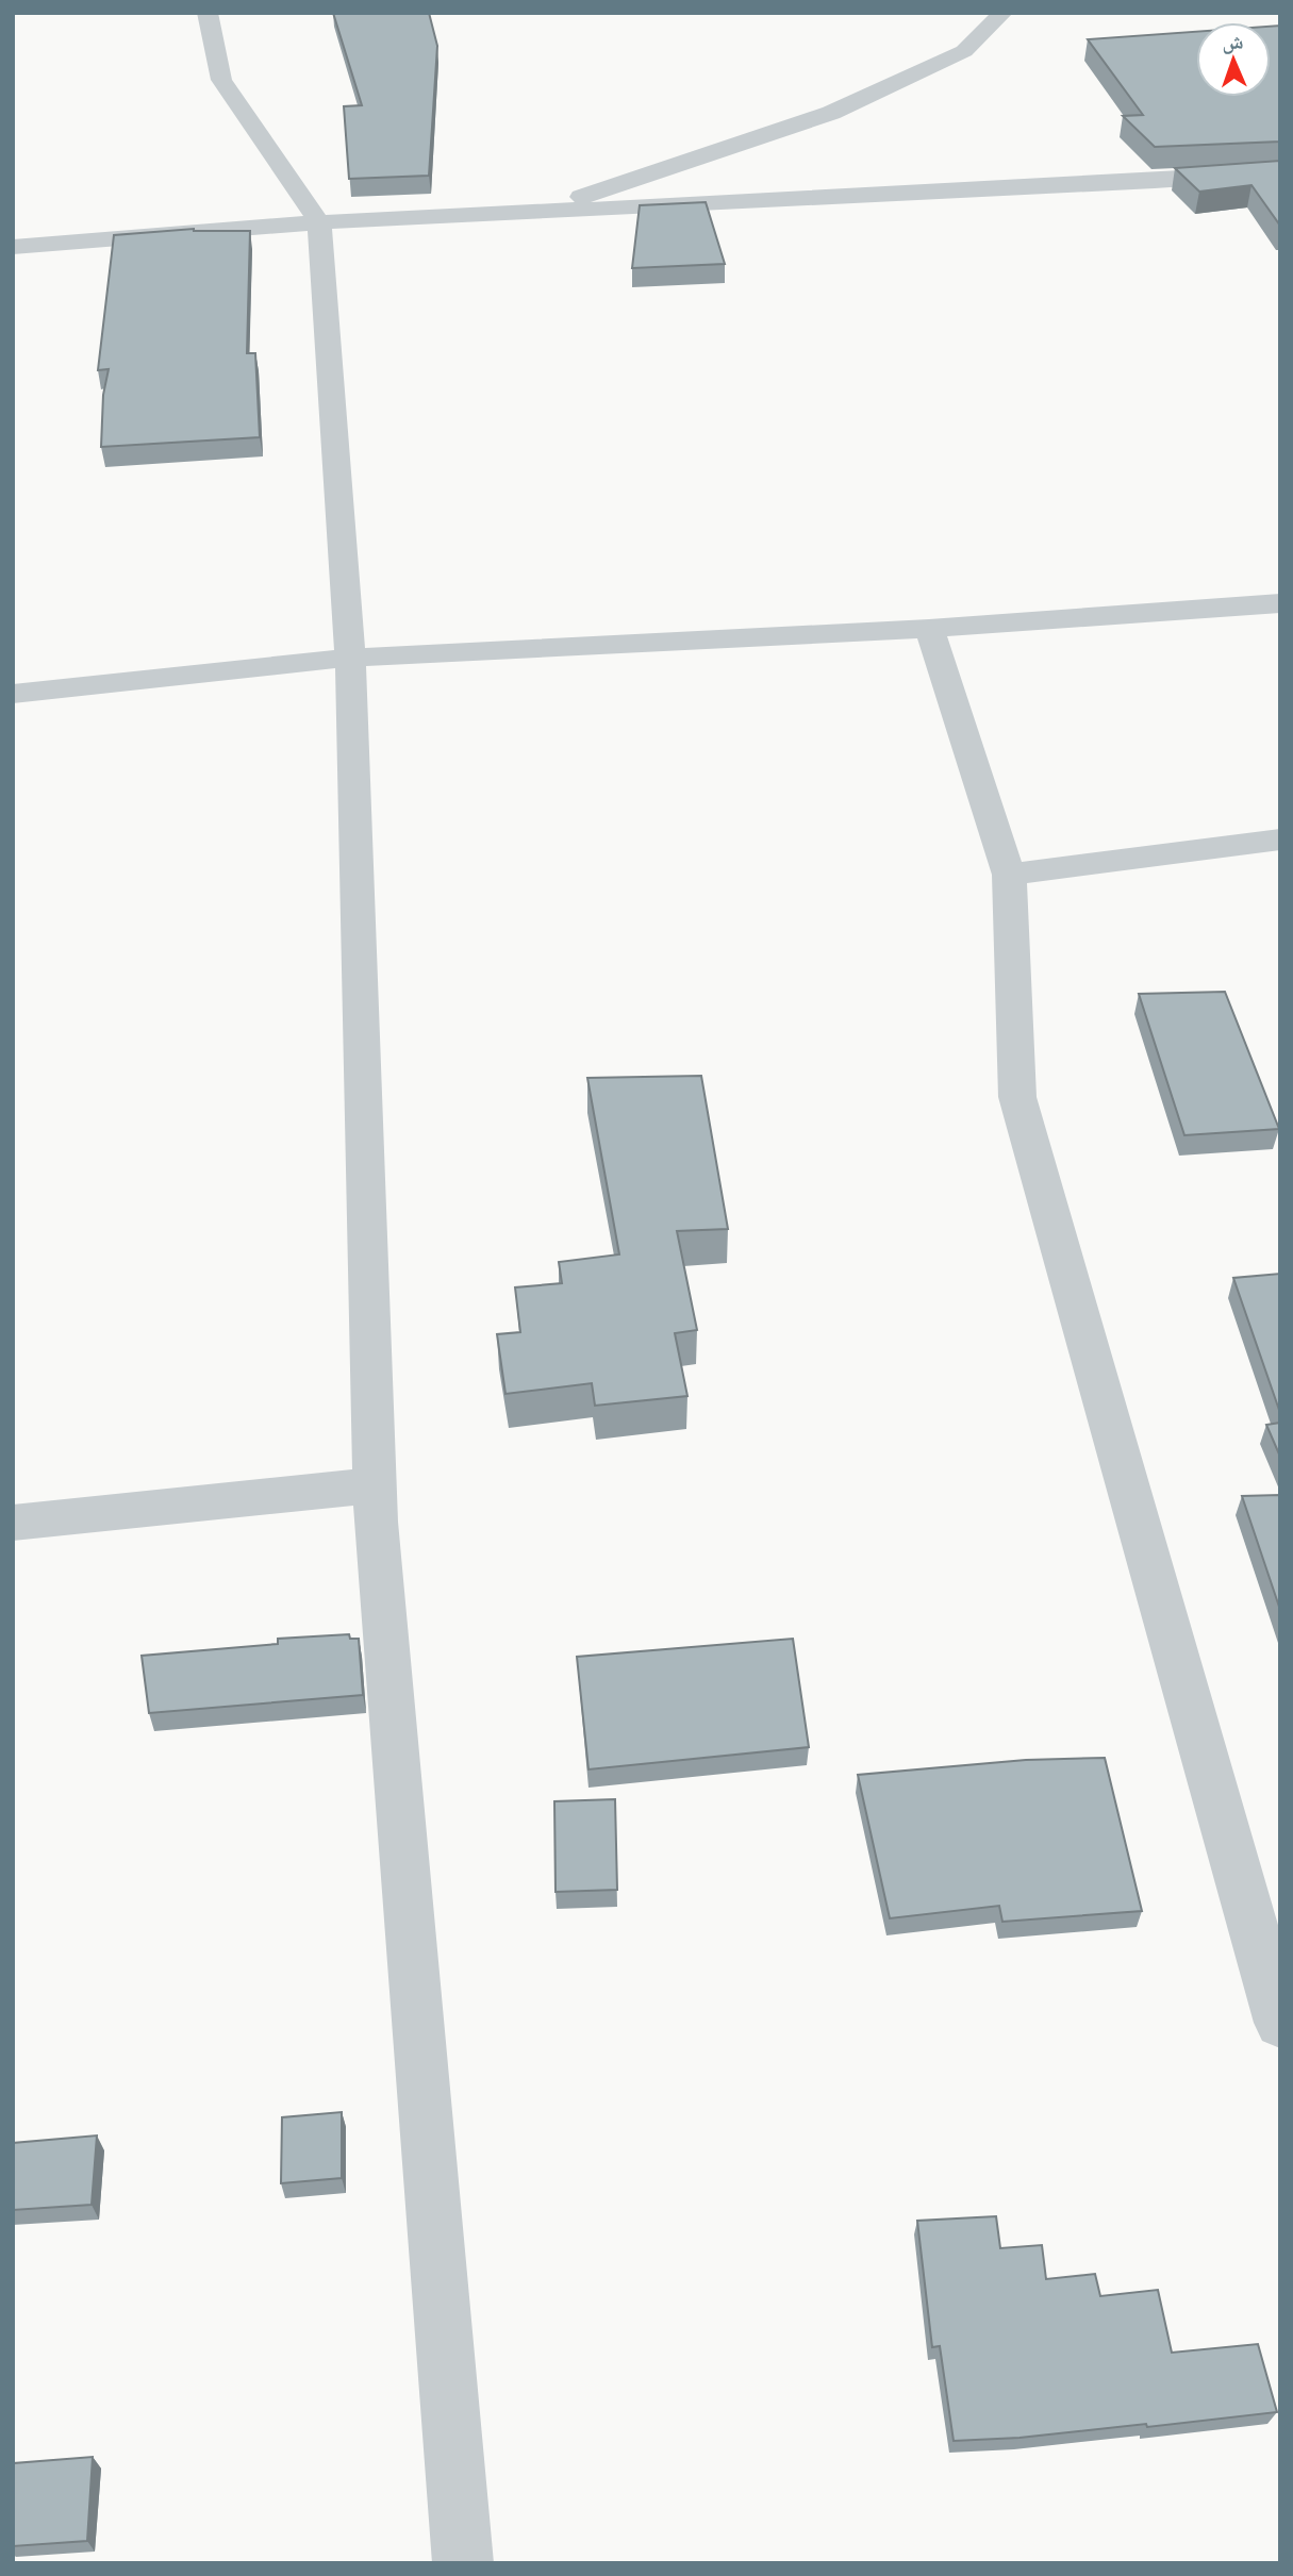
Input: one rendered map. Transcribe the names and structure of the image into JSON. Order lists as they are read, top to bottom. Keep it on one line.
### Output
{"north":"top"}
